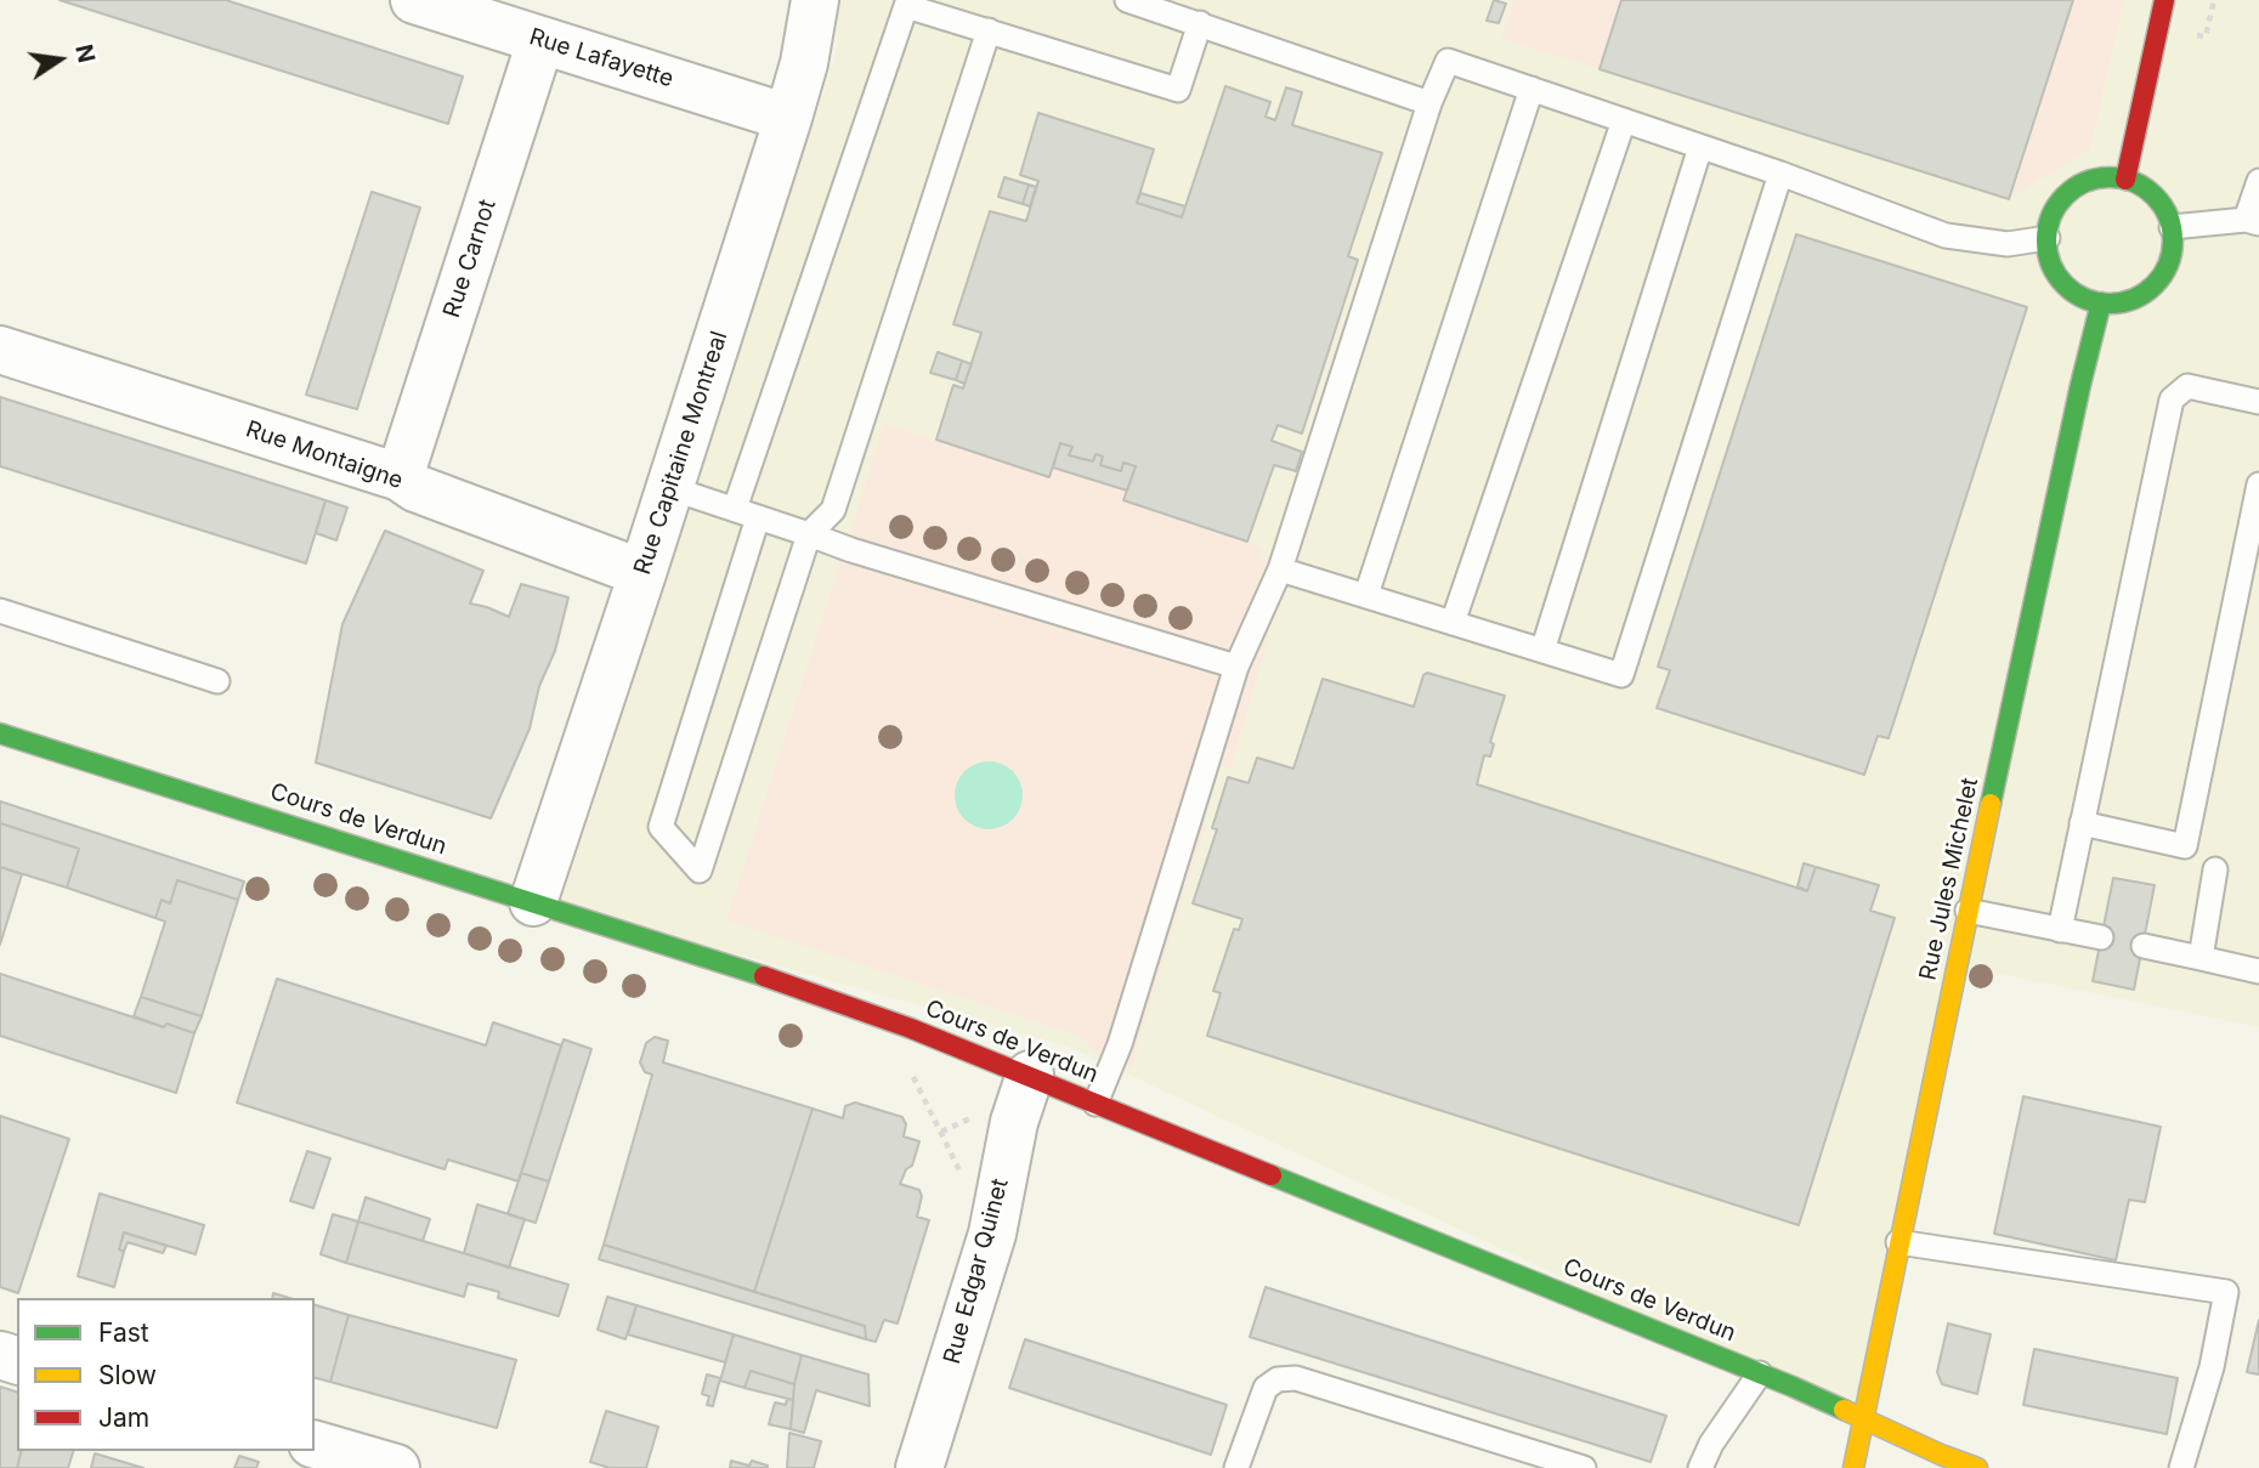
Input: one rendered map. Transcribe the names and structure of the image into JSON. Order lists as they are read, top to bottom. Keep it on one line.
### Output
{"streets":{"main road":["Cours de Verdun","Rue Jules Michelet"],"street":["Rue Lafayette","Rue Carnot","Rue Capitaine Montreal","Rue Montaigne","Rue Edgar Quinet"]},"crossings":[["Rue Lafayette","Rue Carnot"],["Rue Lafayette","Rue Capitaine Montreal"],["Rue Carnot","Rue Montaigne"],["Rue Capitaine Montreal","Rue Montaigne"],["Rue Capitaine Montreal","Cours de Verdun"],["Cours de Verdun","Rue Jules Michelet"],["Cours de Verdun","Rue Edgar Quinet"]],"legend":["Fast","Slow","Jam"],"north":"right"}
